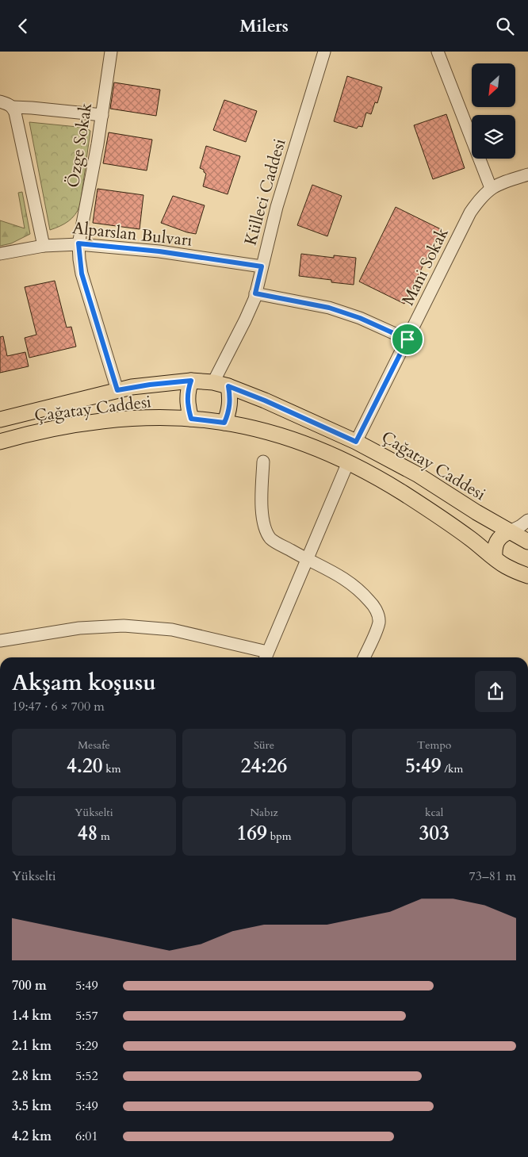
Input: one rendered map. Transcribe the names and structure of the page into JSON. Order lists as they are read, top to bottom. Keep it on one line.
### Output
{"streets":{"main road":["Çağatay Caddesi"],"street":["Özge Sokak","Külleci Caddesi","Alparslan Bulvarı","Mani Sokak"]},"crossings":[["Özge Sokak","Alparslan Bulvarı"],["Özge Sokak","Çağatay Caddesi"],["Külleci Caddesi","Alparslan Bulvarı"],["Külleci Caddesi","Çağatay Caddesi"],["Mani Sokak","Çağatay Caddesi"]],"north":"bottom left","page":{"header":"Milers","heading":["Akşam koşusu","19:47 · 6 × 700 m"],"stats":[["Mesafe","4.20 km"],["Süre","24:26"],["Tempo","5:49 /km"],["Yükselti","48 m"],["Nabız","169 bpm"],["kcal","303"]],"chart":["Yükselti","73–81 m"],"list":[{"name":"700 m","note":"5:49"},{"name":"1.4 km","note":"5:57"},{"name":"2.1 km","note":"5:29"},{"name":"2.8 km","note":"5:52"},{"name":"3.5 km","note":"5:49"},{"name":"4.2 km","note":"6:01"}]}}
